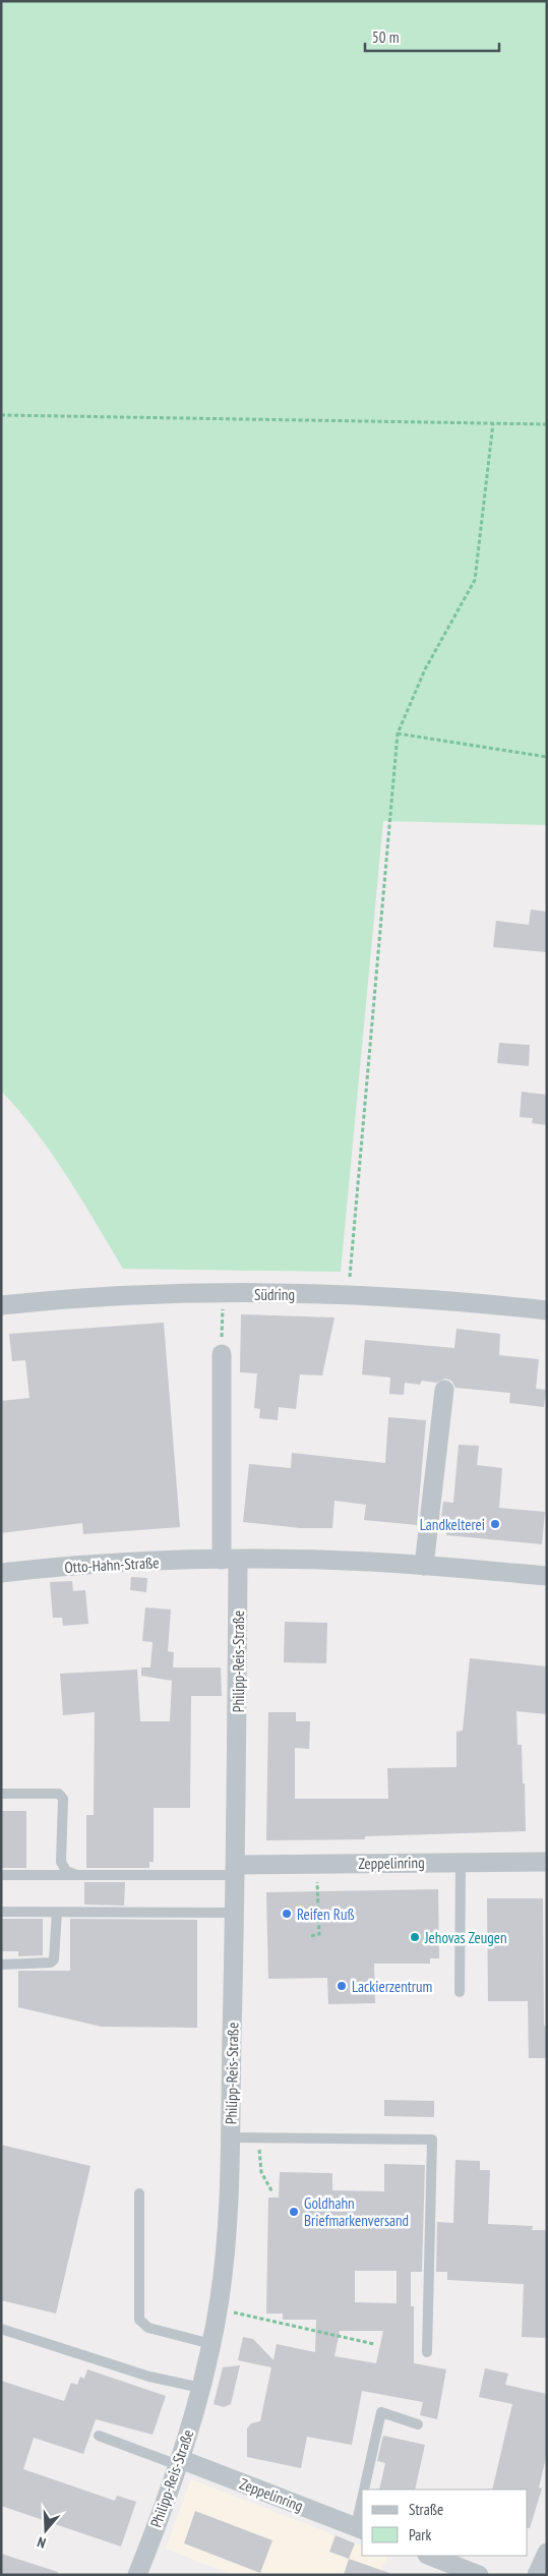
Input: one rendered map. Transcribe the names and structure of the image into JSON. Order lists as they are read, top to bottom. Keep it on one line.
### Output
{"streets":{"street":["Südring","Otto-Hahn-Straße","Philipp-Reis-Straße","Zeppelinring"]},"crossings":[["Otto-Hahn-Straße","Philipp-Reis-Straße"],["Philipp-Reis-Straße","Zeppelinring"]],"places":["Landkelterei","Reifen Ruß","Jehovas Zeugen","Lackierzentrum","Goldhahn Briefmarkenversand"],"legend":["Straße","Park"],"scale_bar":"50 m","north":"bottom"}
